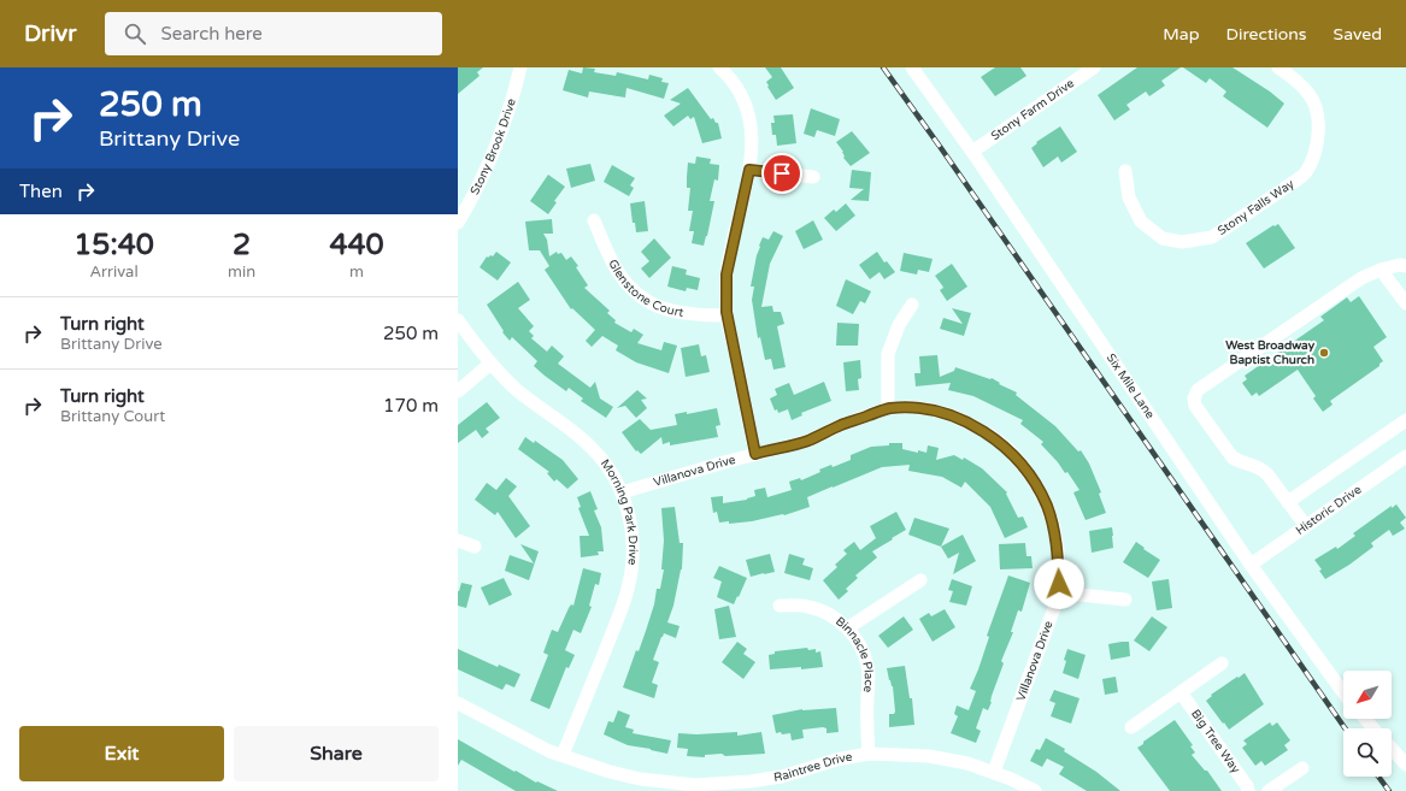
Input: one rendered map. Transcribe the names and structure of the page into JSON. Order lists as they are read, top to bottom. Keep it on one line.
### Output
{"streets":{"street":["Stony Farm Drive","Stony Brook Drive","Stony Falls Way","Glenstone Court","Six Mile Lane","Villanova Drive","Historic Drive","Morning Park Drive","Binnacle Place","Big Tree Way","Raintree Drive"]},"crossings":[["Stony Farm Drive","Six Mile Lane"],["Six Mile Lane","Historic Drive"],["Villanova Drive","Morning Park Drive"],["Villanova Drive","Raintree Drive"],["Morning Park Drive","Raintree Drive"],["Binnacle Place","Raintree Drive"]],"places":["West Broadway Baptist Church"],"north":"bottom left","page":{"header":"Drivr","search":"Search here","nav":["Map","Directions","Saved"],"turn":["250 m","Brittany Drive"],"then":"Then","eta":["15:40","Arrival","2","min","440","m"],"list":[{"name":"Turn right","note":"Brittany Drive","value":"250 m"},{"name":"Turn right","note":"Brittany Court","value":"170 m"}],"buttons":["Exit","Share"]}}
